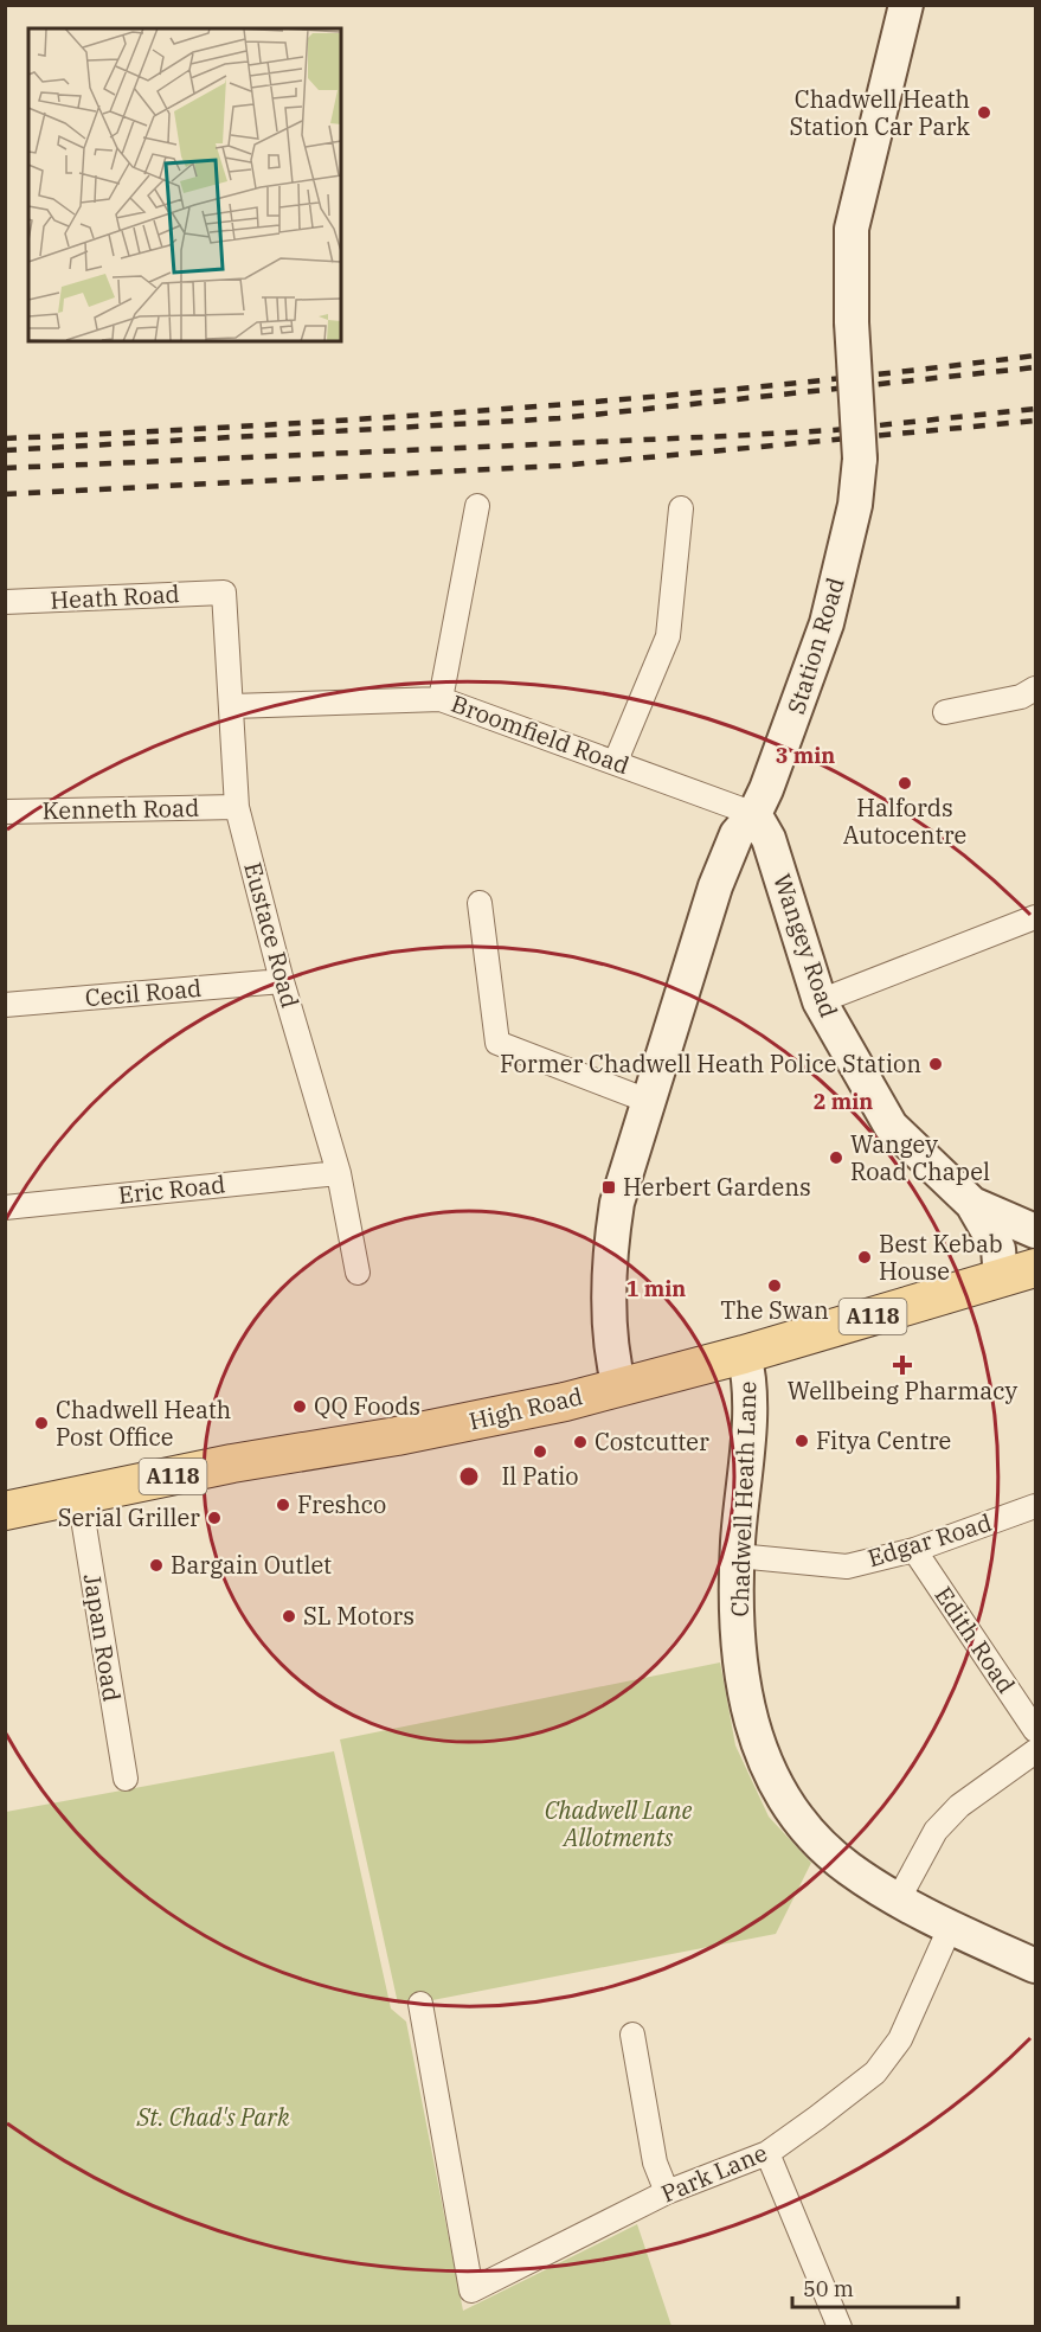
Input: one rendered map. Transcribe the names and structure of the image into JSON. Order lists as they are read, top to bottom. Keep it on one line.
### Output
{"streets":{"main road":["A118","High Road"],"street":["Heath Road","Station Road","Broomfield Road","Kenneth Road","Eustace Road","Wangey Road","Cecil Road","Eric Road","Chadwell Heath Lane","Edgar Road","Japan Road","Edith Road","Park Lane"]},"crossings":[["Heath Road","Eustace Road"],["Station Road","Broomfield Road"],["Station Road","Wangey Road"],["Station Road","High Road"],["Broomfield Road","Eustace Road"],["Broomfield Road","Wangey Road"],["Kenneth Road","Eustace Road"],["Eustace Road","Cecil Road"],["Eustace Road","Eric Road"],["Wangey Road","High Road"],["High Road","Chadwell Heath Lane"],["High Road","Japan Road"],["Chadwell Heath Lane","Edgar Road"],["Chadwell Heath Lane","Park Lane"],["Edgar Road","Edith Road"]],"parks":["Chadwell Lane Allotments","St. Chad's Park"],"places":{"other":["Chadwell Heath Station Car Park","Halfords Autocentre","Former Chadwell Heath Police Station","Wangey Road Chapel","Best Kebab House","The Swan","QQ Foods","Chadwell Heath Post Office","Fitya Centre","Costcutter","Il Patio","Freshco","Serial Griller","Bargain Outlet","SL Motors"],"transit":["Herbert Gardens"],"health":["Wellbeing Pharmacy"]},"scale_bar":"50 m","rings":["3 min","2 min","1 min"]}
